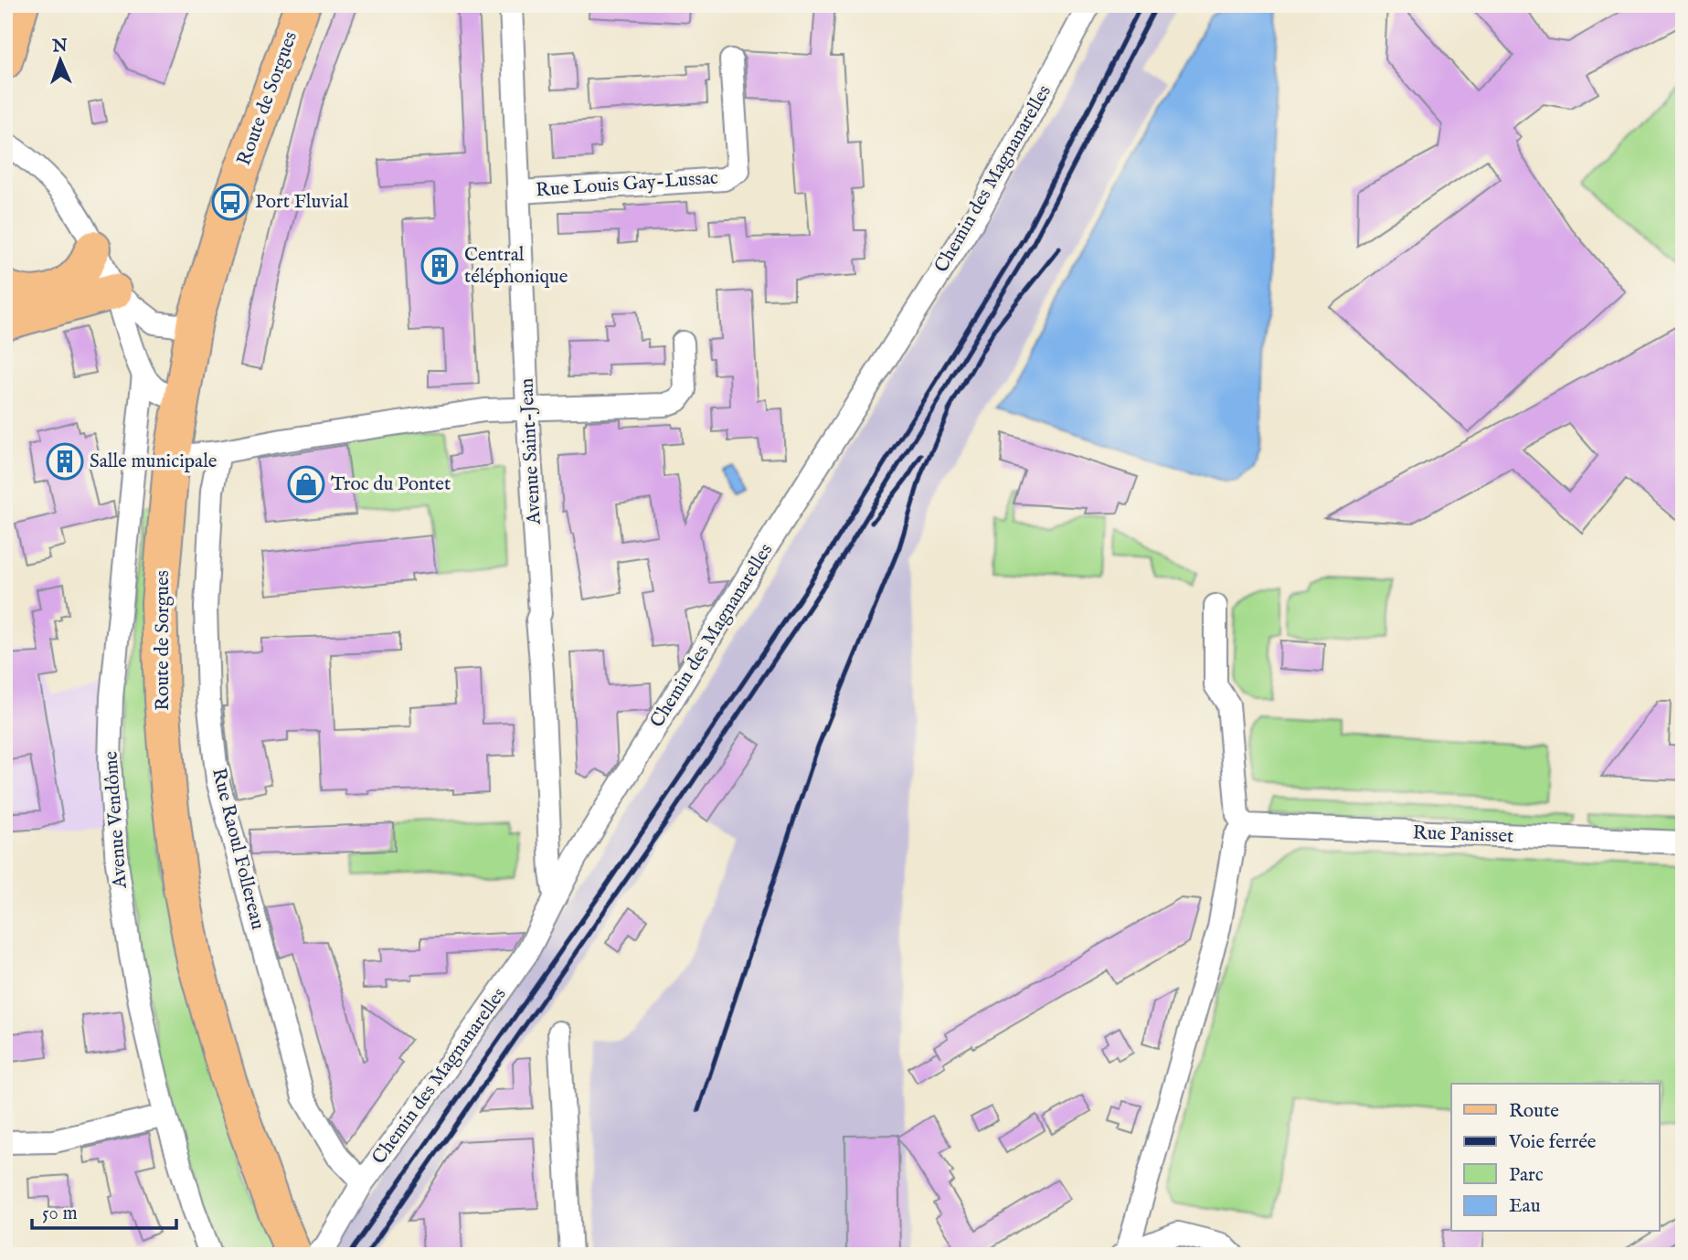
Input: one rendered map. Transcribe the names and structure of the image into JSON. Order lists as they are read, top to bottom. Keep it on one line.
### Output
{"streets":{"main road":["Route de Sorgues"],"street":["Chemin des Magnanarelles","Rue Louis Gay-Lussac","Avenue Saint-Jean","Avenue Vendôme","Rue Panisset","Rue Raoul Follereau"]},"crossings":[["Chemin des Magnanarelles","Avenue Saint-Jean"],["Chemin des Magnanarelles","Rue Raoul Follereau"],["Rue Louis Gay-Lussac","Avenue Saint-Jean"]],"places":{"bus stop":["Port Fluvial"],"building":["Central téléphonique","Salle municipale"],"shop":["Troc du Pontet"]},"legend":["Route","Voie ferrée","Parc","Eau"],"scale_bar":"50 m","north":"top"}
